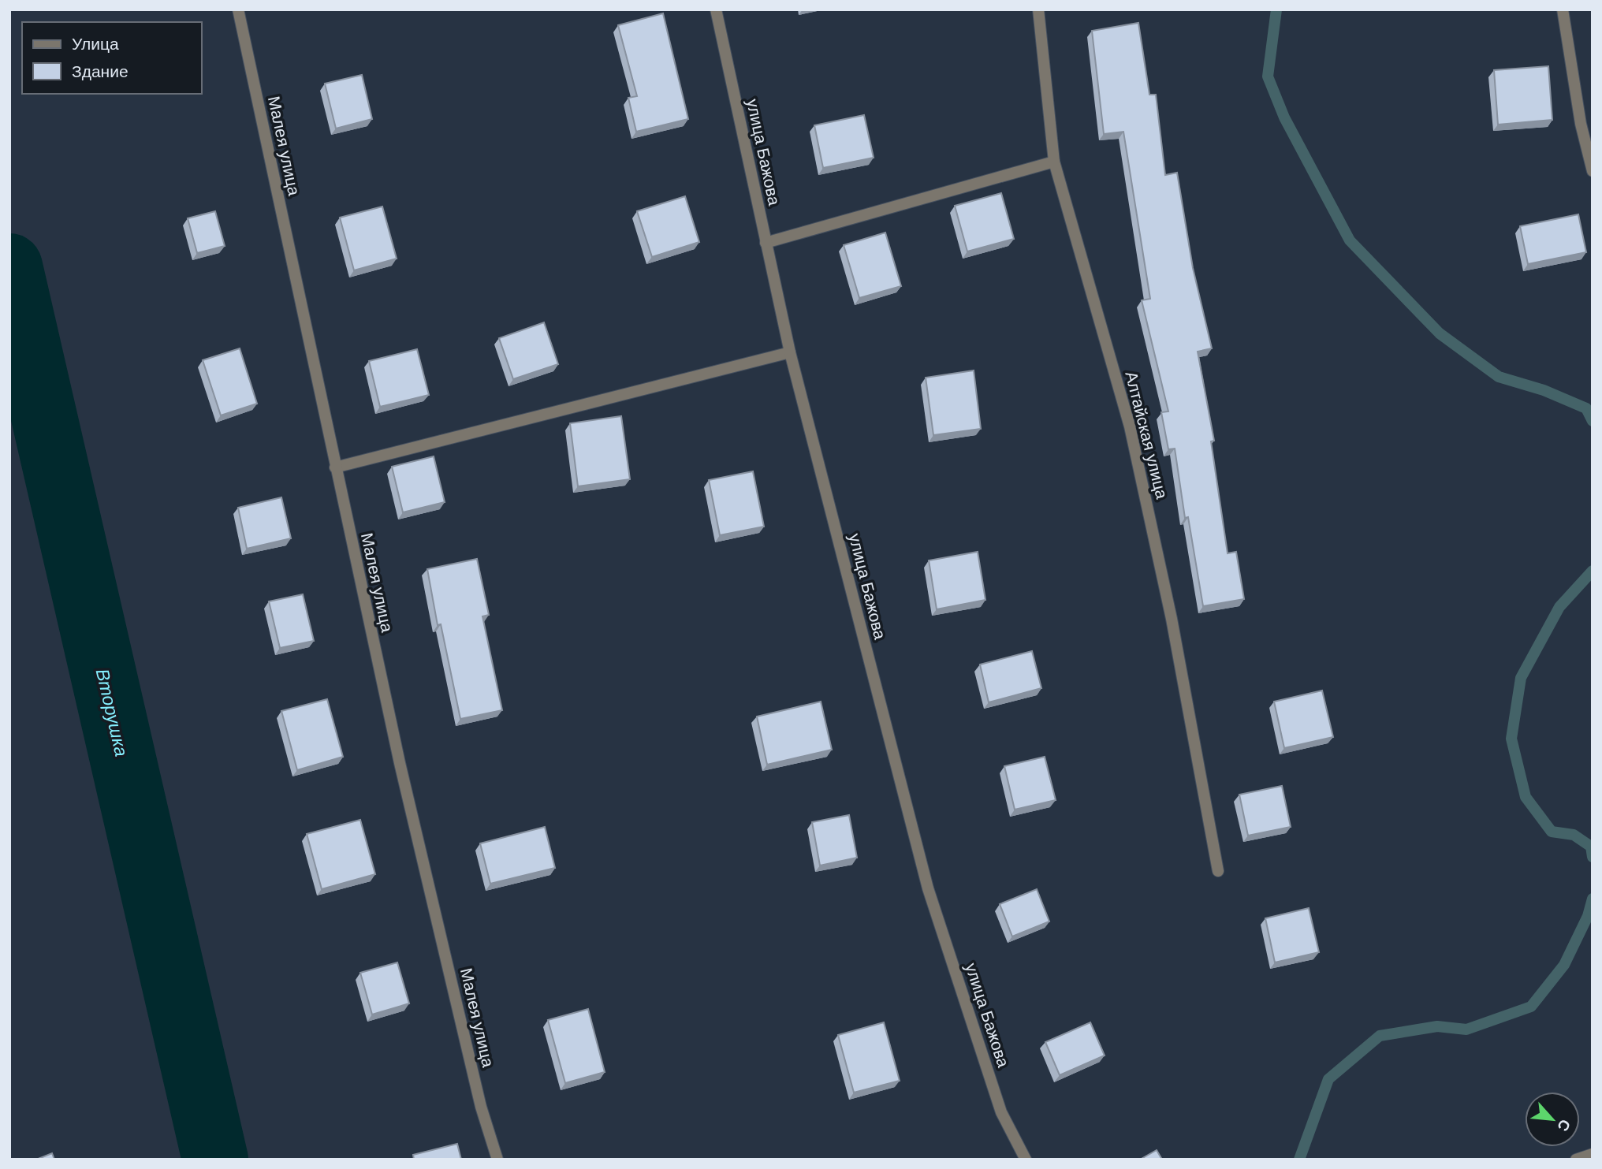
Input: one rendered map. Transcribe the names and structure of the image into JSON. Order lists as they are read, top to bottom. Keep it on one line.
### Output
{"streets":{"street":["Малея улица","улица Бажова","Алтайская улица"]},"water":["Вторушка"],"legend":["Улица","Здание"],"north":"bottom right"}
